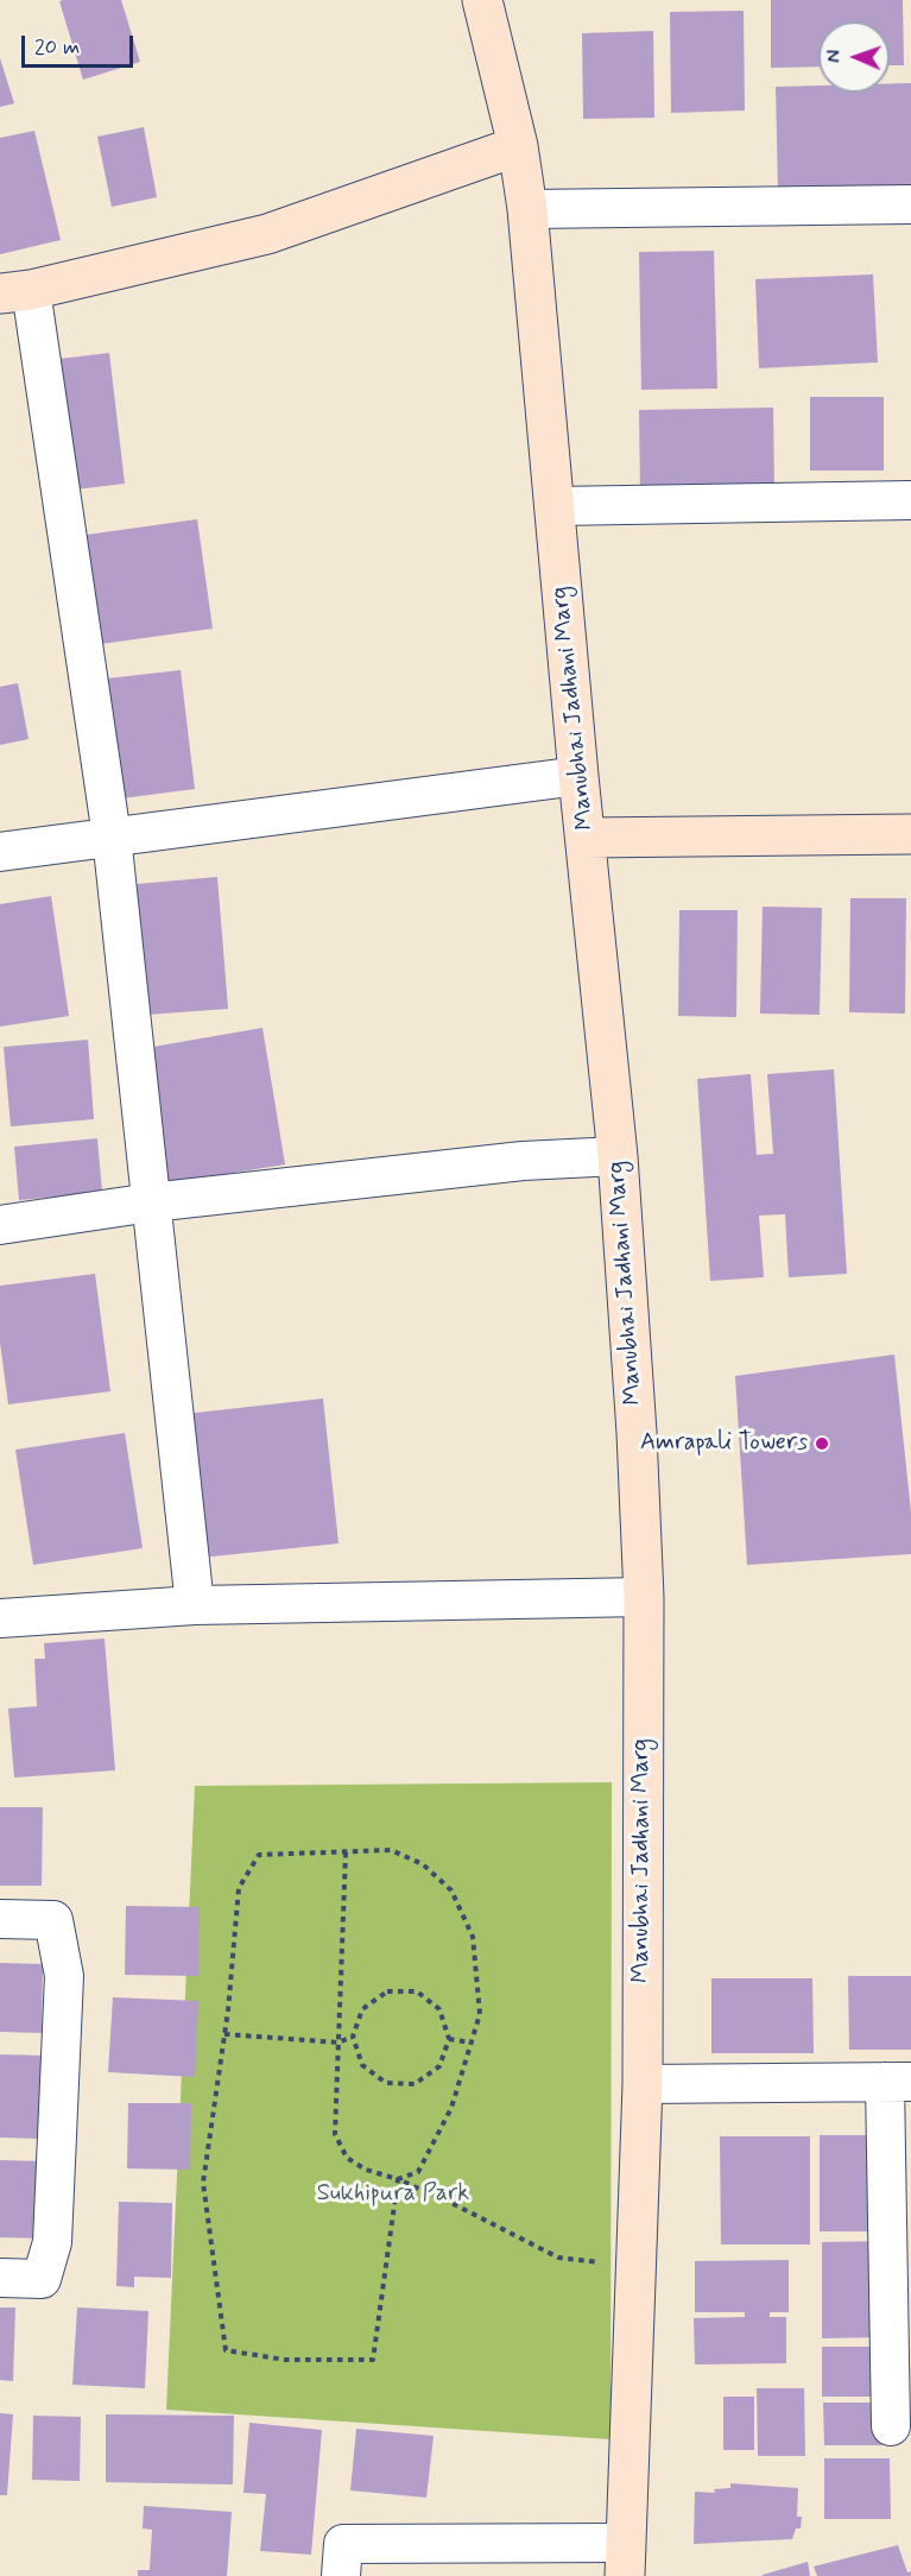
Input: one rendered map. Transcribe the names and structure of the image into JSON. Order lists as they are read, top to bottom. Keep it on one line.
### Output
{"streets":{"street":["Manubhai Jadhani Marg"]},"parks":["Sukhipura Park"],"places":["Amrapali Towers"],"scale_bar":"20 m","north":"left"}
